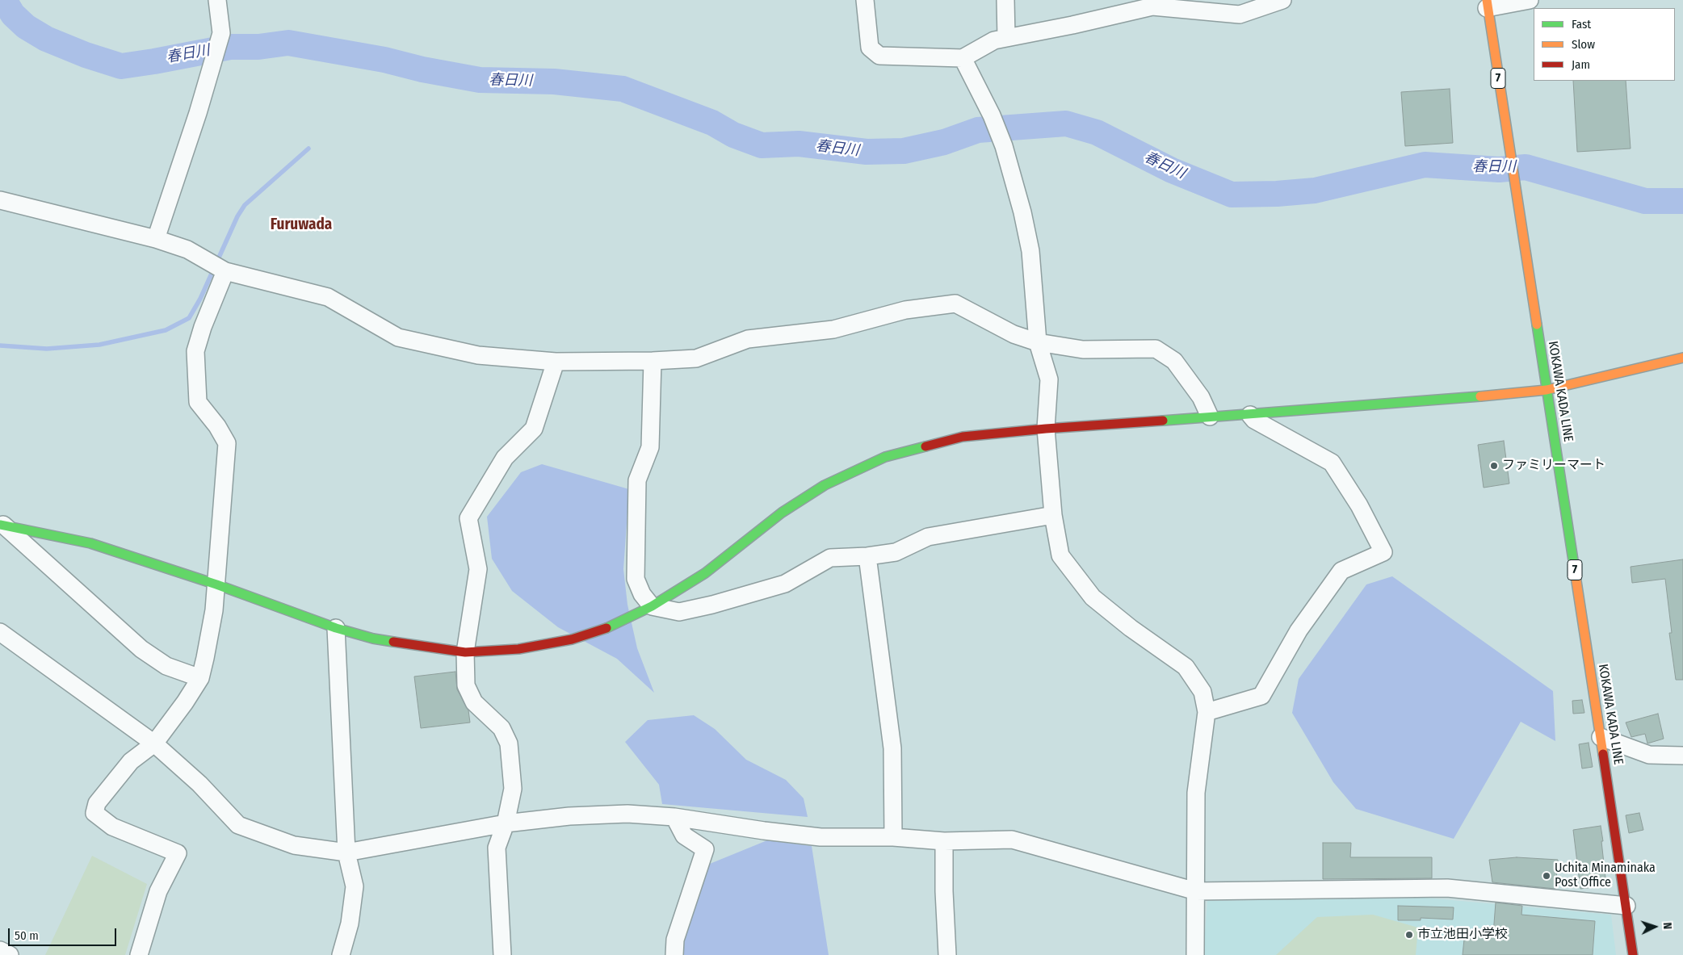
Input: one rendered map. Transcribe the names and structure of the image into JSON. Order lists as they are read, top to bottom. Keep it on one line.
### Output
{"streets":{"street":["7","KOKAWA KADA LINE"]},"districts":["Furuwada"],"water":["春日川"],"places":["ファミリーマート","Uchita Minaminaka Post Office","市立池田小学校"],"legend":["Fast","Slow","Jam"],"scale_bar":"50 m","north":"right"}
